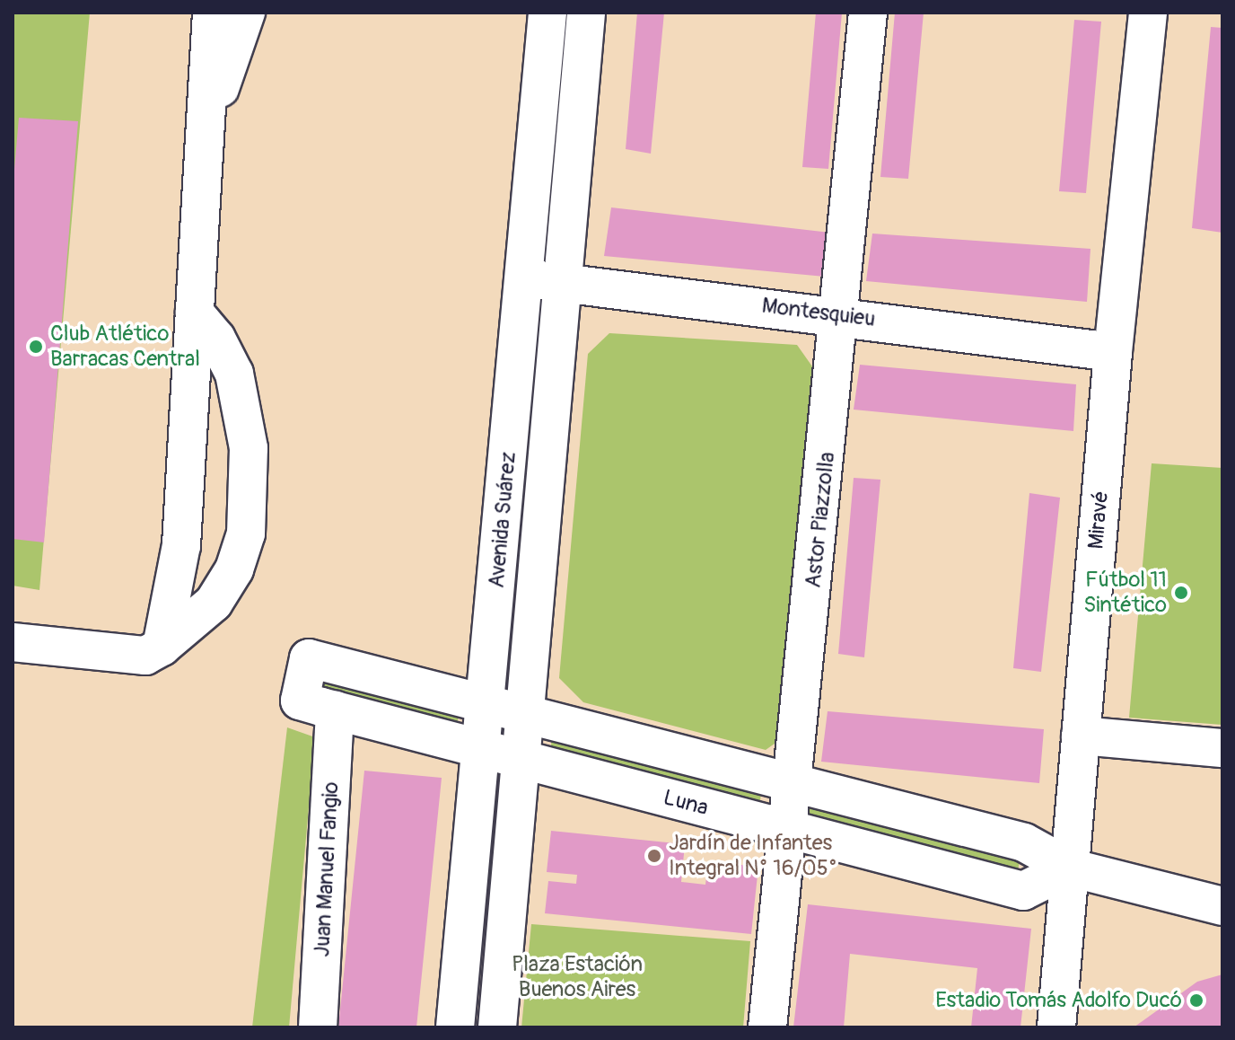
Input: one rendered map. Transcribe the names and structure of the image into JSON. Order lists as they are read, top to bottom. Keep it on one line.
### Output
{"streets":{"street":["Montesquieu","Avenida Suárez","Astor Piazzolla","Miravé","Luna","Juan Manuel Fangio"]},"crossings":[["Montesquieu","Avenida Suárez"],["Montesquieu","Astor Piazzolla"],["Montesquieu","Miravé"],["Avenida Suárez","Luna"],["Astor Piazzolla","Luna"],["Miravé","Luna"],["Luna","Juan Manuel Fangio"]],"parks":["Plaza Estación Buenos Aires"],"places":["Club Atlético Barracas Central","Fútbol 11 Sintético","Jardín de Infantes Integral N° 16/05°","Estadio Tomás Adolfo Ducó"]}
